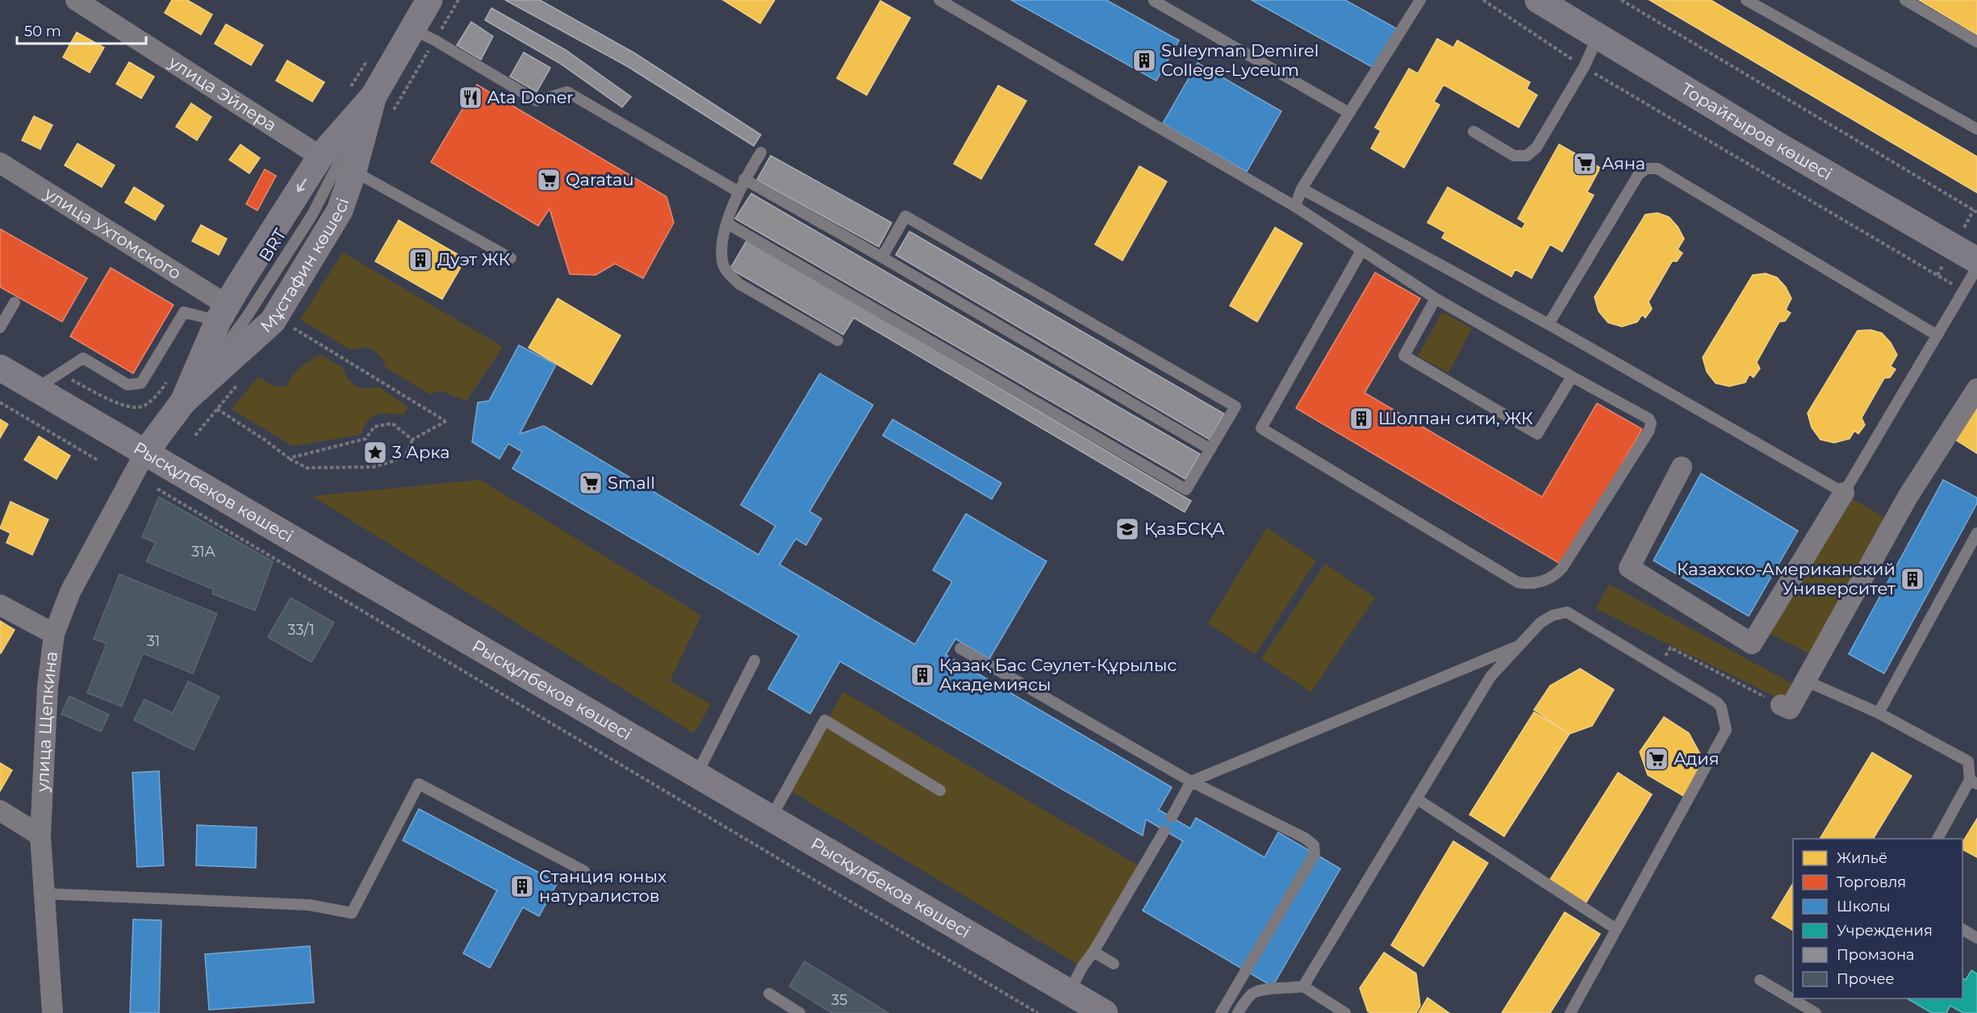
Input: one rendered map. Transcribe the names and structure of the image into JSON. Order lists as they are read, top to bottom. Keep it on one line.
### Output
{"streets":{"street":["улица Эйлера","Торайғыров көшесі","улица Ухтомского","Мұстафин көшесі","Рысқұлбеков көшесі","улица Щепкина"],"lane":["BRT"]},"crossings":[["улица Эйлера","Мұстафин көшесі"],["улица Ухтомского","Мұстафин көшесі"],["BRT","Мұстафин көшесі"],["Мұстафин көшесі","Рысқұлбеков көшесі"],["Мұстафин көшесі","улица Щепкина"],["Рысқұлбеков көшесі","улица Щепкина"]],"places":{"building":["Suleyman Demirel College-Lyceum","Дуэт ЖК","Шолпан сити, ЖК","Казахско-Американский Университет","Қазақ Бас Сәулет-Құрылыс Академиясы","Станция юных натуралистов"],"restaurant":["Ata Doner"],"supermarket":["Аяна","Qaratau","Small","Адия"],"place":["3 Арка"],"school or university":["ҚазБСҚА"]},"house_numbers":["31А","33/1","31","35"],"legend":["Жильё","Торговля","Школы","Учреждения","Промзона","Прочее"],"scale_bar":"50 m"}
